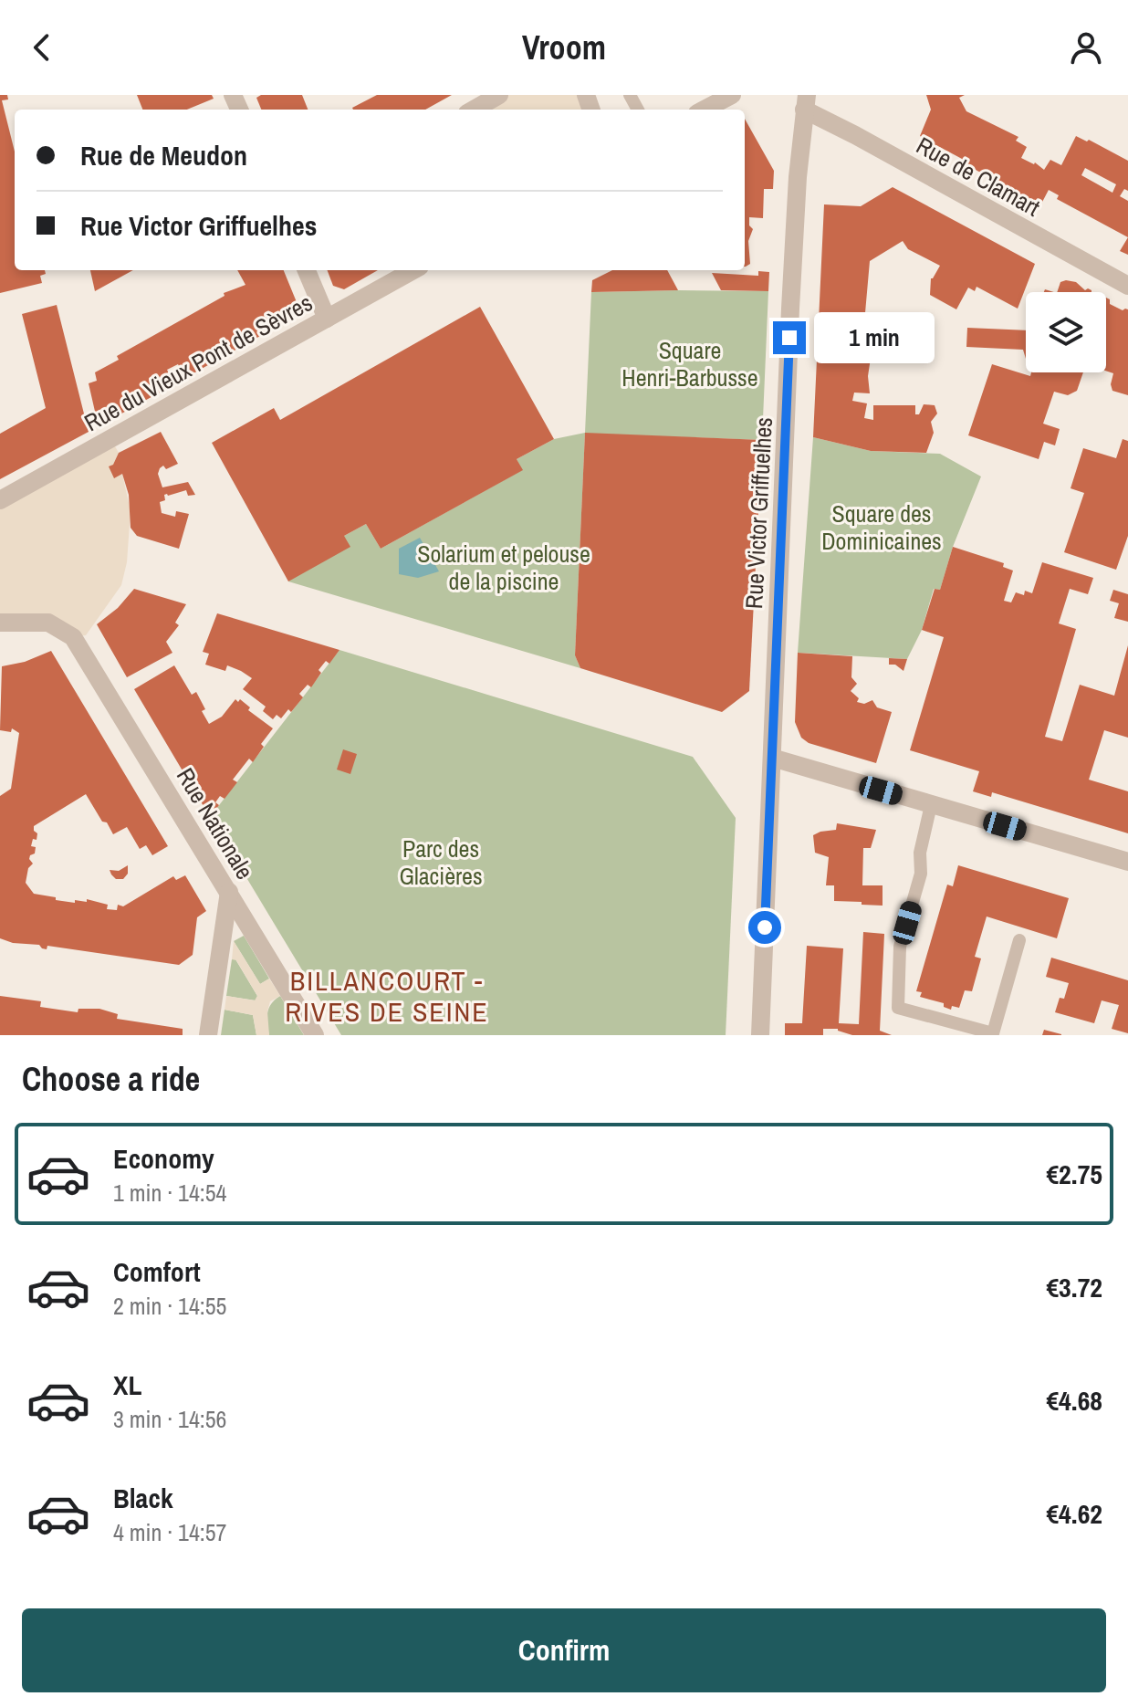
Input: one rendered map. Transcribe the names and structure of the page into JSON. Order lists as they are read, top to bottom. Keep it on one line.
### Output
{"streets":{"street":["Rue de Clamart","Rue du Vieux Pont de Sèvres","Rue Victor Griffuelhes","Rue Nationale"]},"crossings":[["Rue de Clamart","Rue Victor Griffuelhes"]],"districts":["BILLANCOURT - RIVES DE SEINE"],"parks":["Square Henri-Barbusse","Square des Dominicaines","Solarium et pelouse de la piscine","Parc des Glacières"],"page":{"header":"Vroom","banner":["Rue de Meudon","Rue Victor Griffuelhes"],"bubble":"1 min","heading":"Choose a ride","list":[{"name":"Economy","note":"1 min · 14:54","value":"€2.75"},{"name":"Comfort","note":"2 min · 14:55","value":"€3.72"},{"name":"XL","note":"3 min · 14:56","value":"€4.68"},{"name":"Black","note":"4 min · 14:57","value":"€4.62"}],"buttons":"Confirm"}}
